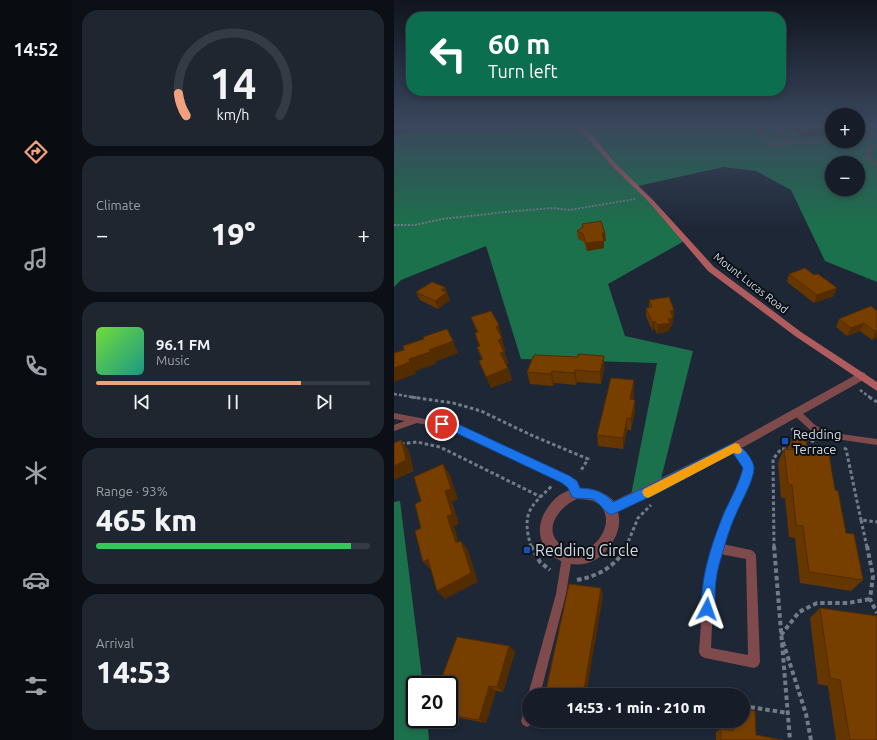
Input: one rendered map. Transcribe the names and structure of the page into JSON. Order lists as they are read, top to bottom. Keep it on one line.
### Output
{"streets":{"street":["Mount Lucas Road"]},"places":{"transit":["Redding Terrace","Redding Circle"]},"page":{"tabs":"14:52","turn":["60 m","Turn left"],"map_buttons":["+","−"],"tile":["Climate",["Range · 93%","465 km"],["Arrival","14:53"]],"heat":["−","19°","+"],"song":["96.1 FM","Music"],"limit":"20","trip":"14:53 · 1 min · 210 m","gauge":["14","km/h"]}}
